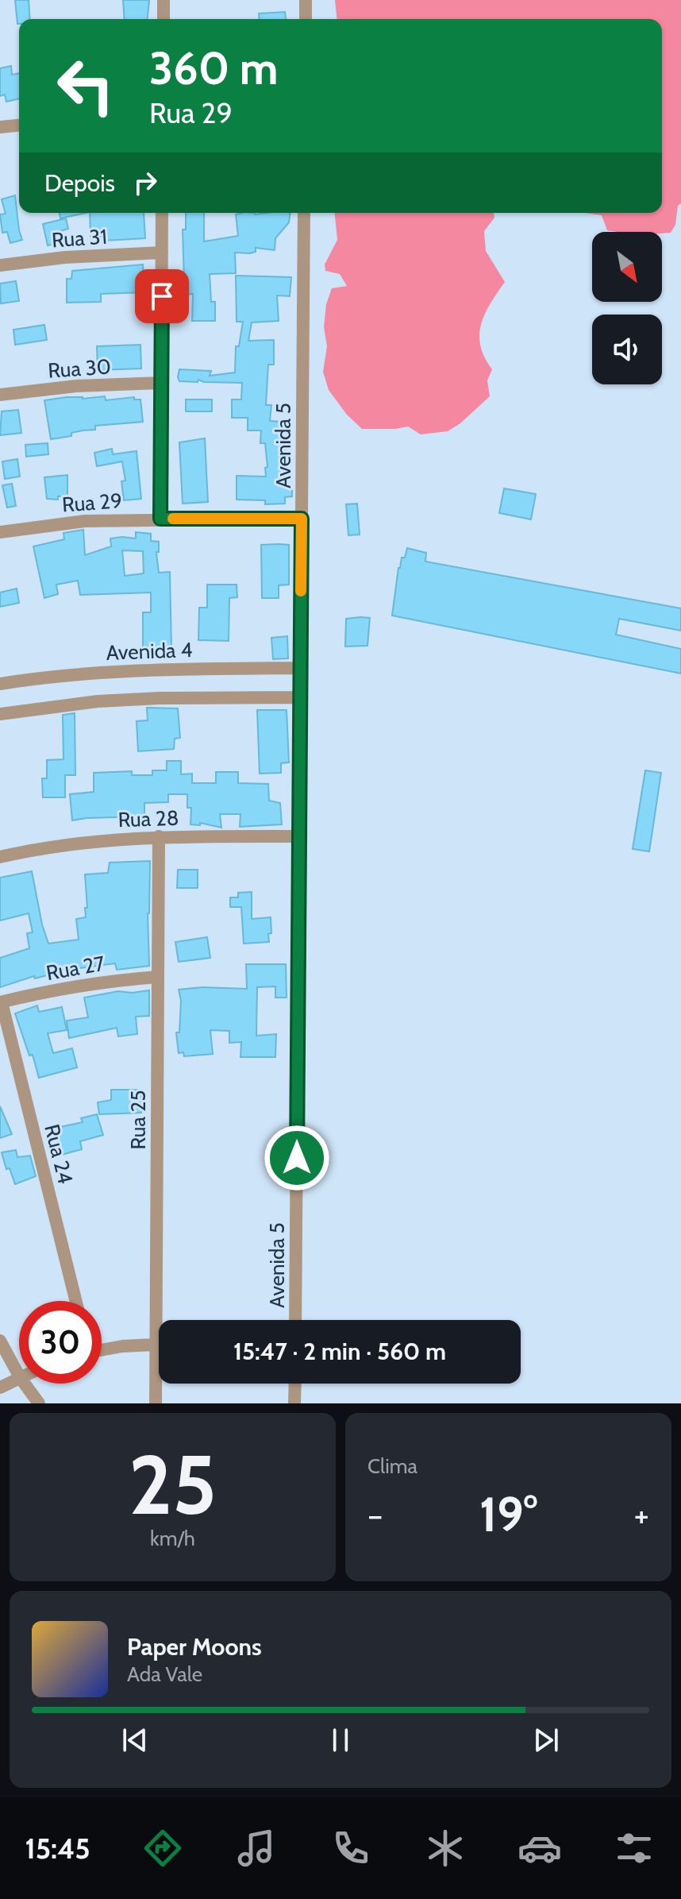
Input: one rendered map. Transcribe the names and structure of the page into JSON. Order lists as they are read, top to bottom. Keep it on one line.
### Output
{"streets":{"street":["Rua 31","Rua 30","Avenida 5","Rua 29","Avenida 4","Rua 28","Rua 27","Rua 25","Rua 24"]},"crossings":[["Avenida 5","Rua 29"],["Avenida 5","Avenida 4"],["Avenida 5","Rua 28"],["Rua 28","Rua 25"],["Rua 27","Rua 25"],["Rua 27","Rua 24"]],"north":"bottom right","page":{"turn":["360 m","Rua 29"],"then":"Depois","limit":"30","trip":"15:47 · 2 min · 560 m","tile":[["25","km/h"],"Clima"],"heat":["−","19°","+"],"song":["Paper Moons","Ada Vale"],"tabs":"15:45"}}
